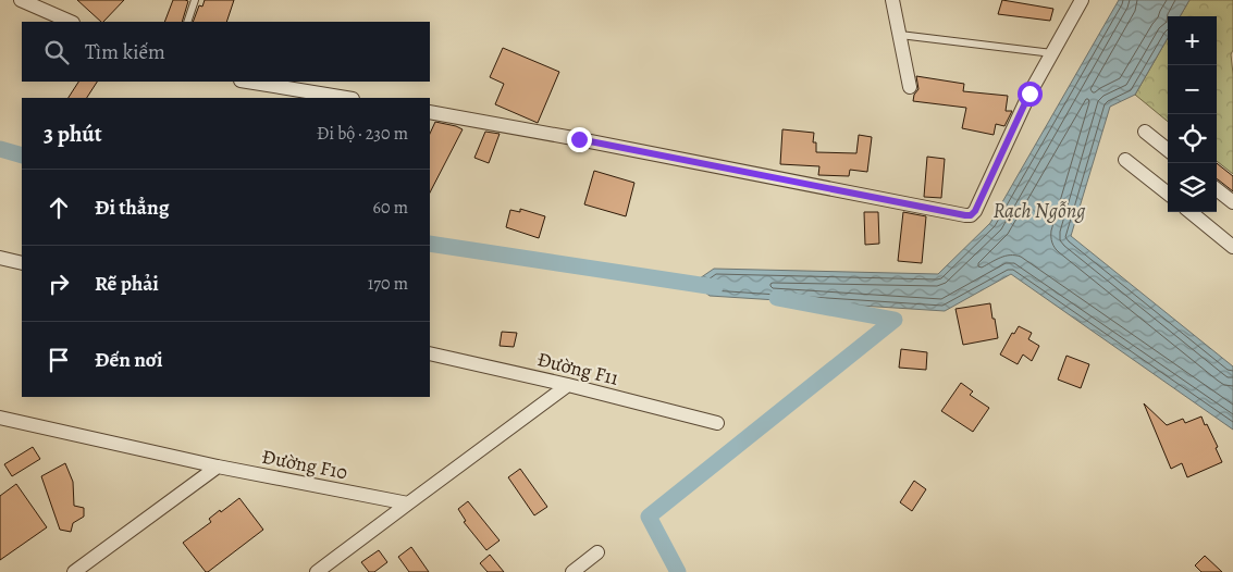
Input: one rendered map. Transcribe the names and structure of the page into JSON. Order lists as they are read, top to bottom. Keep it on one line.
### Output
{"streets":{"street":["Đường F11","Đường F10"]},"water":["Rạch Ngỗng"],"page":{"map_buttons":["+","−"],"search":"Tìm kiếm","heading":["3 phút","Đi bộ · 230 m"],"list":[["Đi thẳng","60 m"],["Rẽ phải","170 m"],"Đến nơi"]}}
